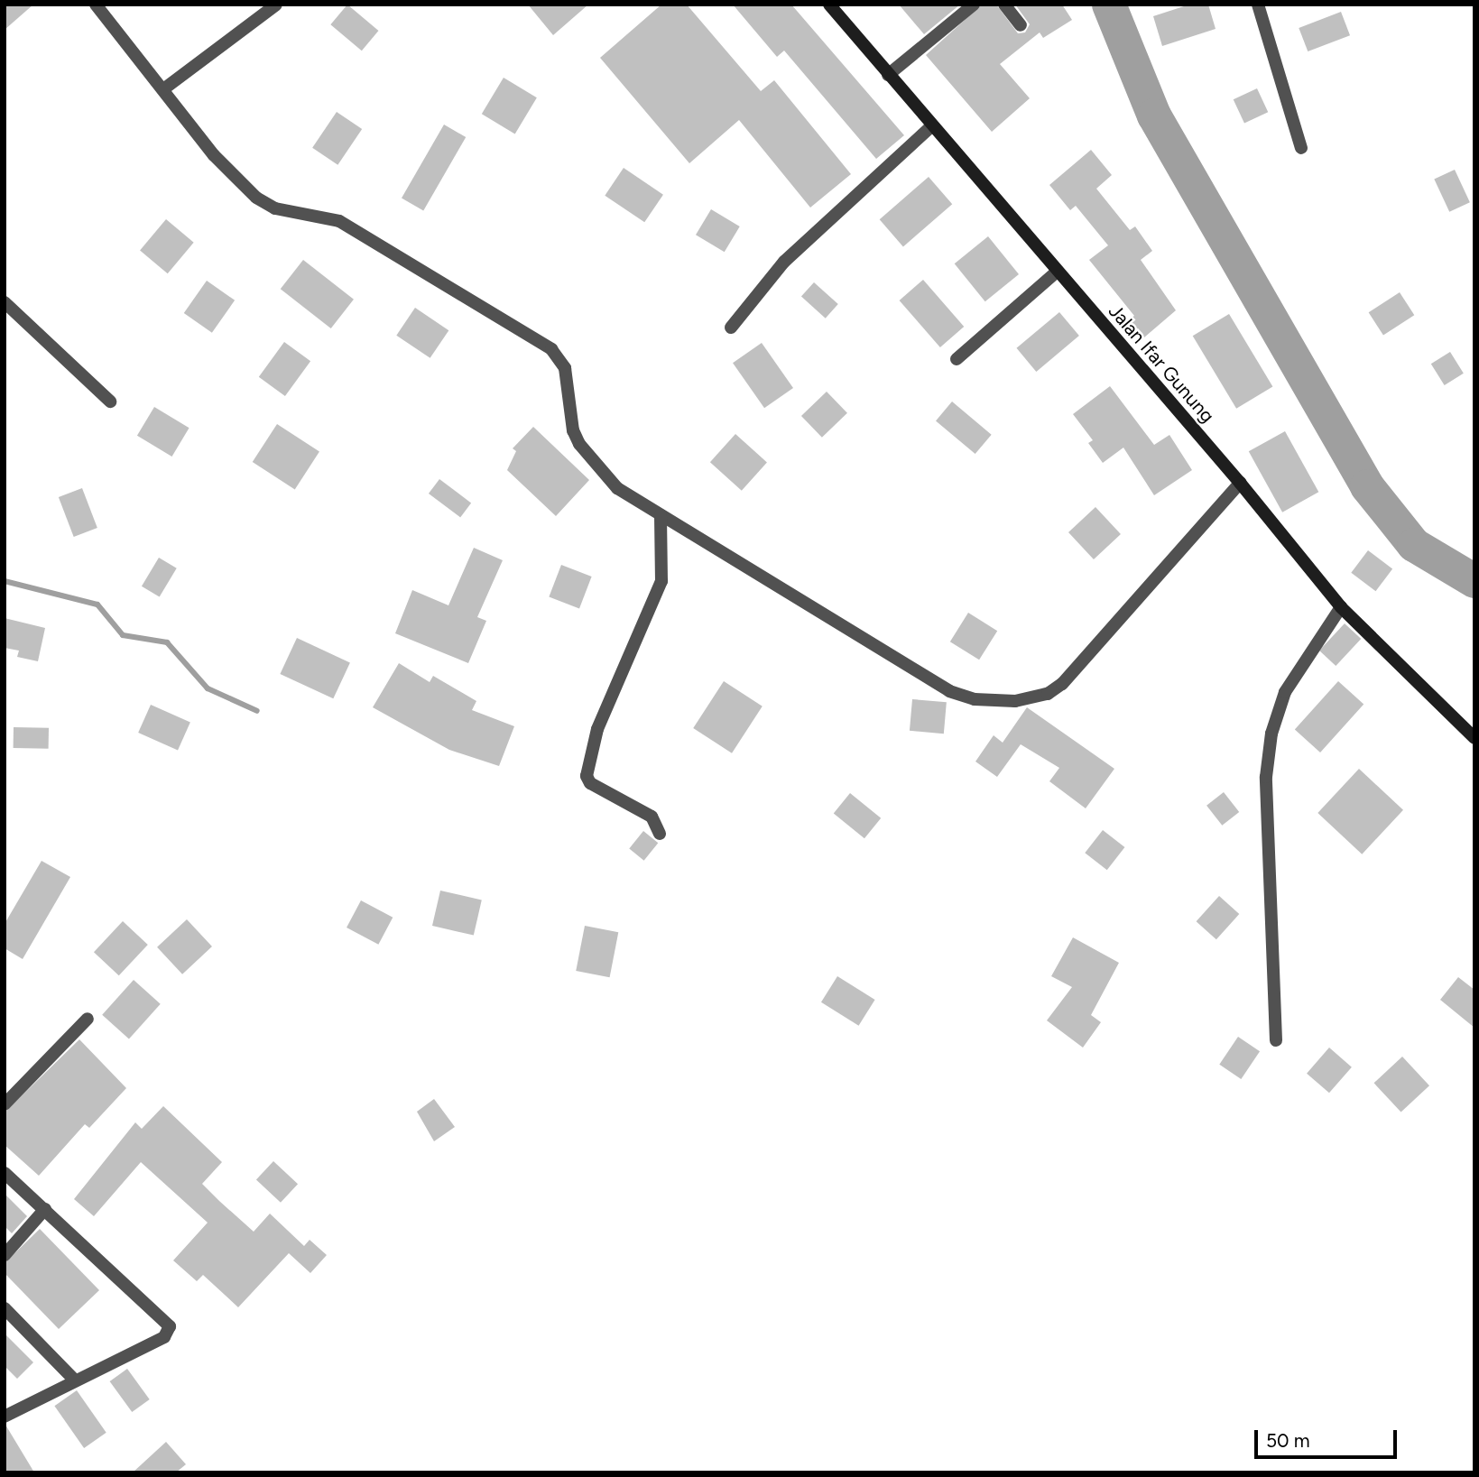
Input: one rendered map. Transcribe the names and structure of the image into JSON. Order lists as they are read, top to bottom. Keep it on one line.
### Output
{"streets":{"street":["Jalan Ifar Gunung"]},"scale_bar":"50 m"}
